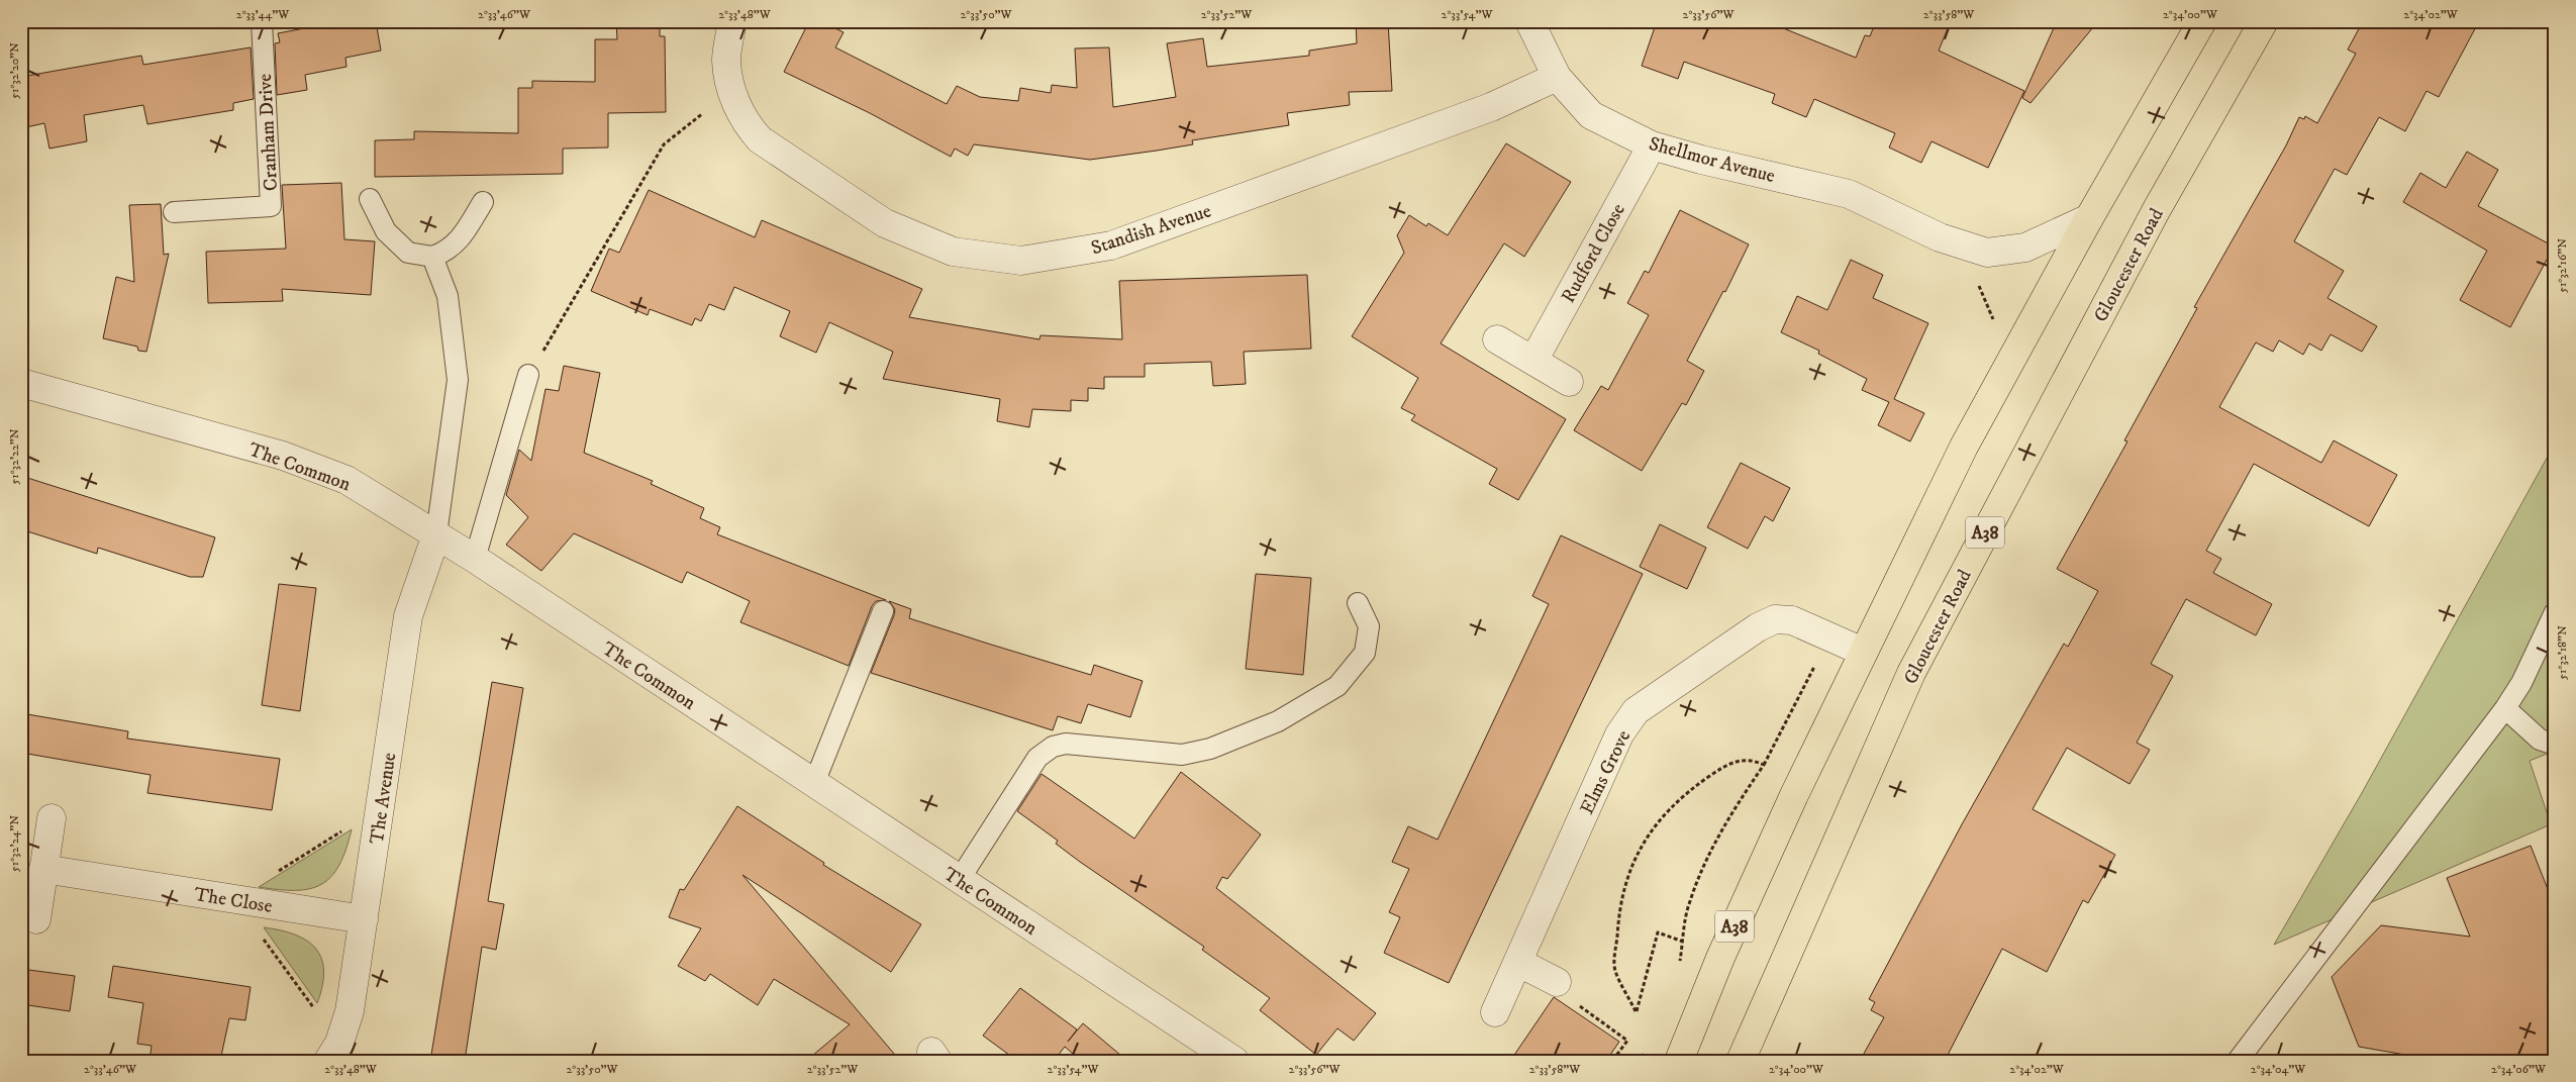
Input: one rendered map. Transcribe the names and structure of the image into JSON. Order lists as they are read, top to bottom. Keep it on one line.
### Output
{"streets":{"main road":["Gloucester Road","A38"],"street":["Shellmor Avenue","Standish Avenue","Rudford Close","The Common","Elms Grove","The Avenue","The Close"],"lane":["Cranham Drive"]},"crossings":[["Shellmor Avenue","Standish Avenue"],["Shellmor Avenue","Rudford Close"],["Shellmor Avenue","A38"],["The Common","The Avenue"],["A38","Elms Grove"],["The Avenue","The Close"]],"coordinates":["2°33'44\"W","2°33'46\"W","2°33'48\"W","2°33'50\"W","2°33'52\"W","2°33'54\"W","2°33'56\"W","2°33'58\"W","2°34'00\"W","2°34'02\"W","51°32'20\"N","51°32'16\"N","51°32'22\"N","51°32'18\"N","51°32'24\"N","2°34'04\"W","2°34'06\"W"]}
